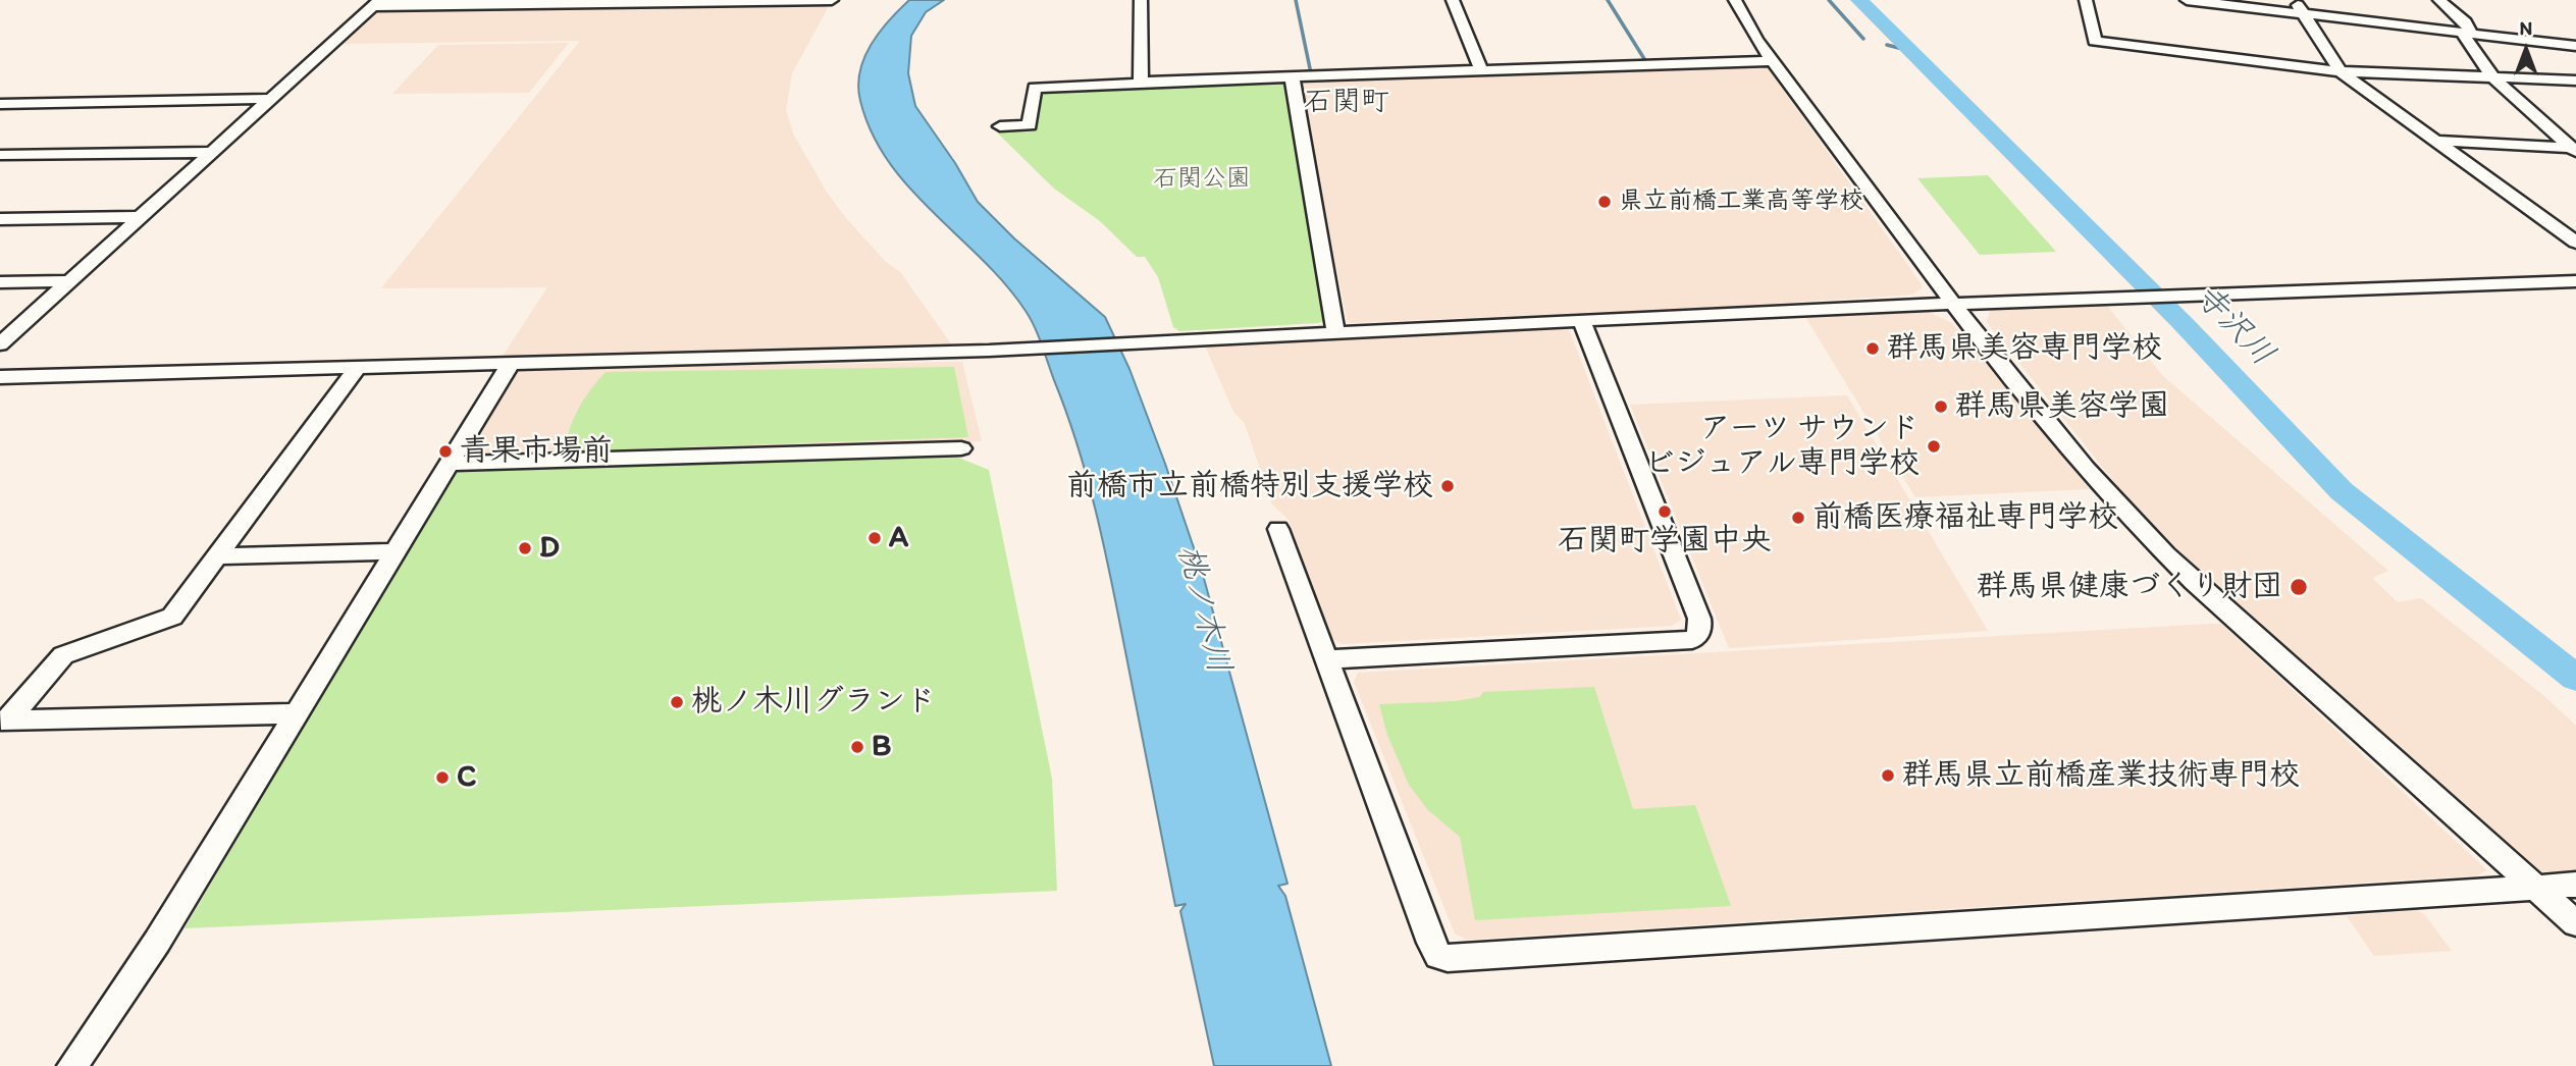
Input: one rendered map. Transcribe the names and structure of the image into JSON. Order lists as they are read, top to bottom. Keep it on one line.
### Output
{"districts":["石関町"],"water":["寺沢川","桃ノ木川"],"parks":["石関公園"],"places":["県立前橋工業高等学校","群馬県美容専門学校","群馬県美容学園","アーツ サウンド ビジュアル専門学校","青果市場前","前橋市立前橋特別支援学校","石関町学園中央","前橋医療福祉専門学校","A","D","群馬県健康づくり財団","桃ノ木川グランド","B","群馬県立前橋産業技術専門校","C"],"north":"top"}
